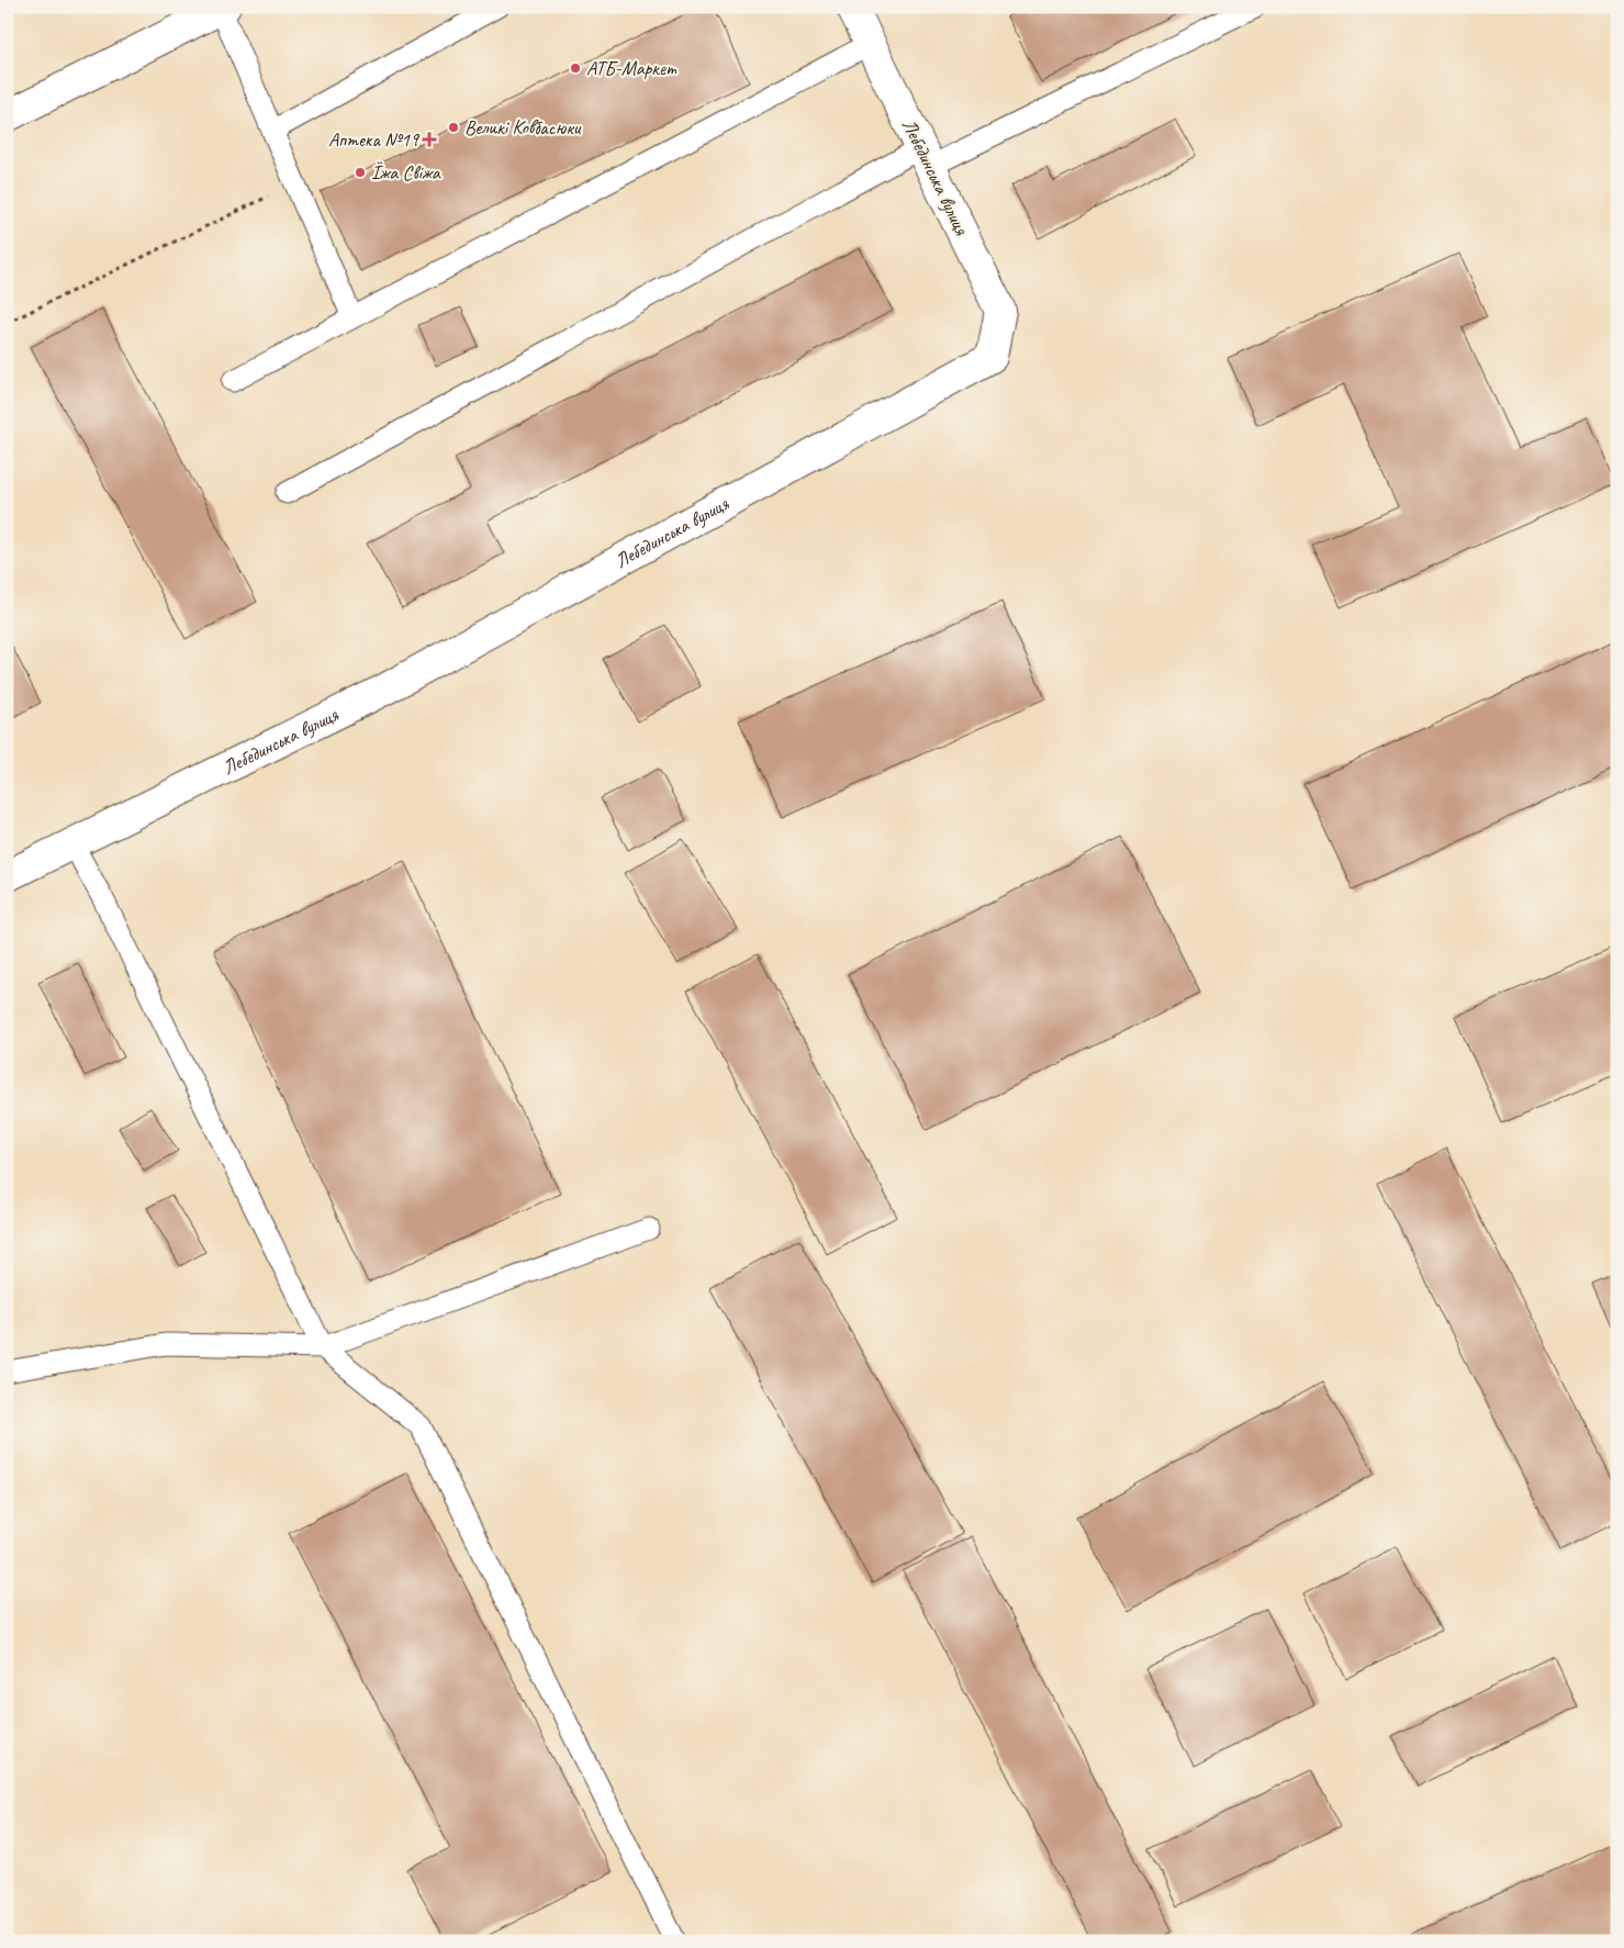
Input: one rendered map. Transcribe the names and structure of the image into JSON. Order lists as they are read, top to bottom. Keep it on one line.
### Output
{"streets":{"street":["Лебединська вулиця"]},"places":{"other":["АТБ-Маркет","Великі Ковбасюки","Їжа Свіжа"],"health":["Аптека №19"]}}
